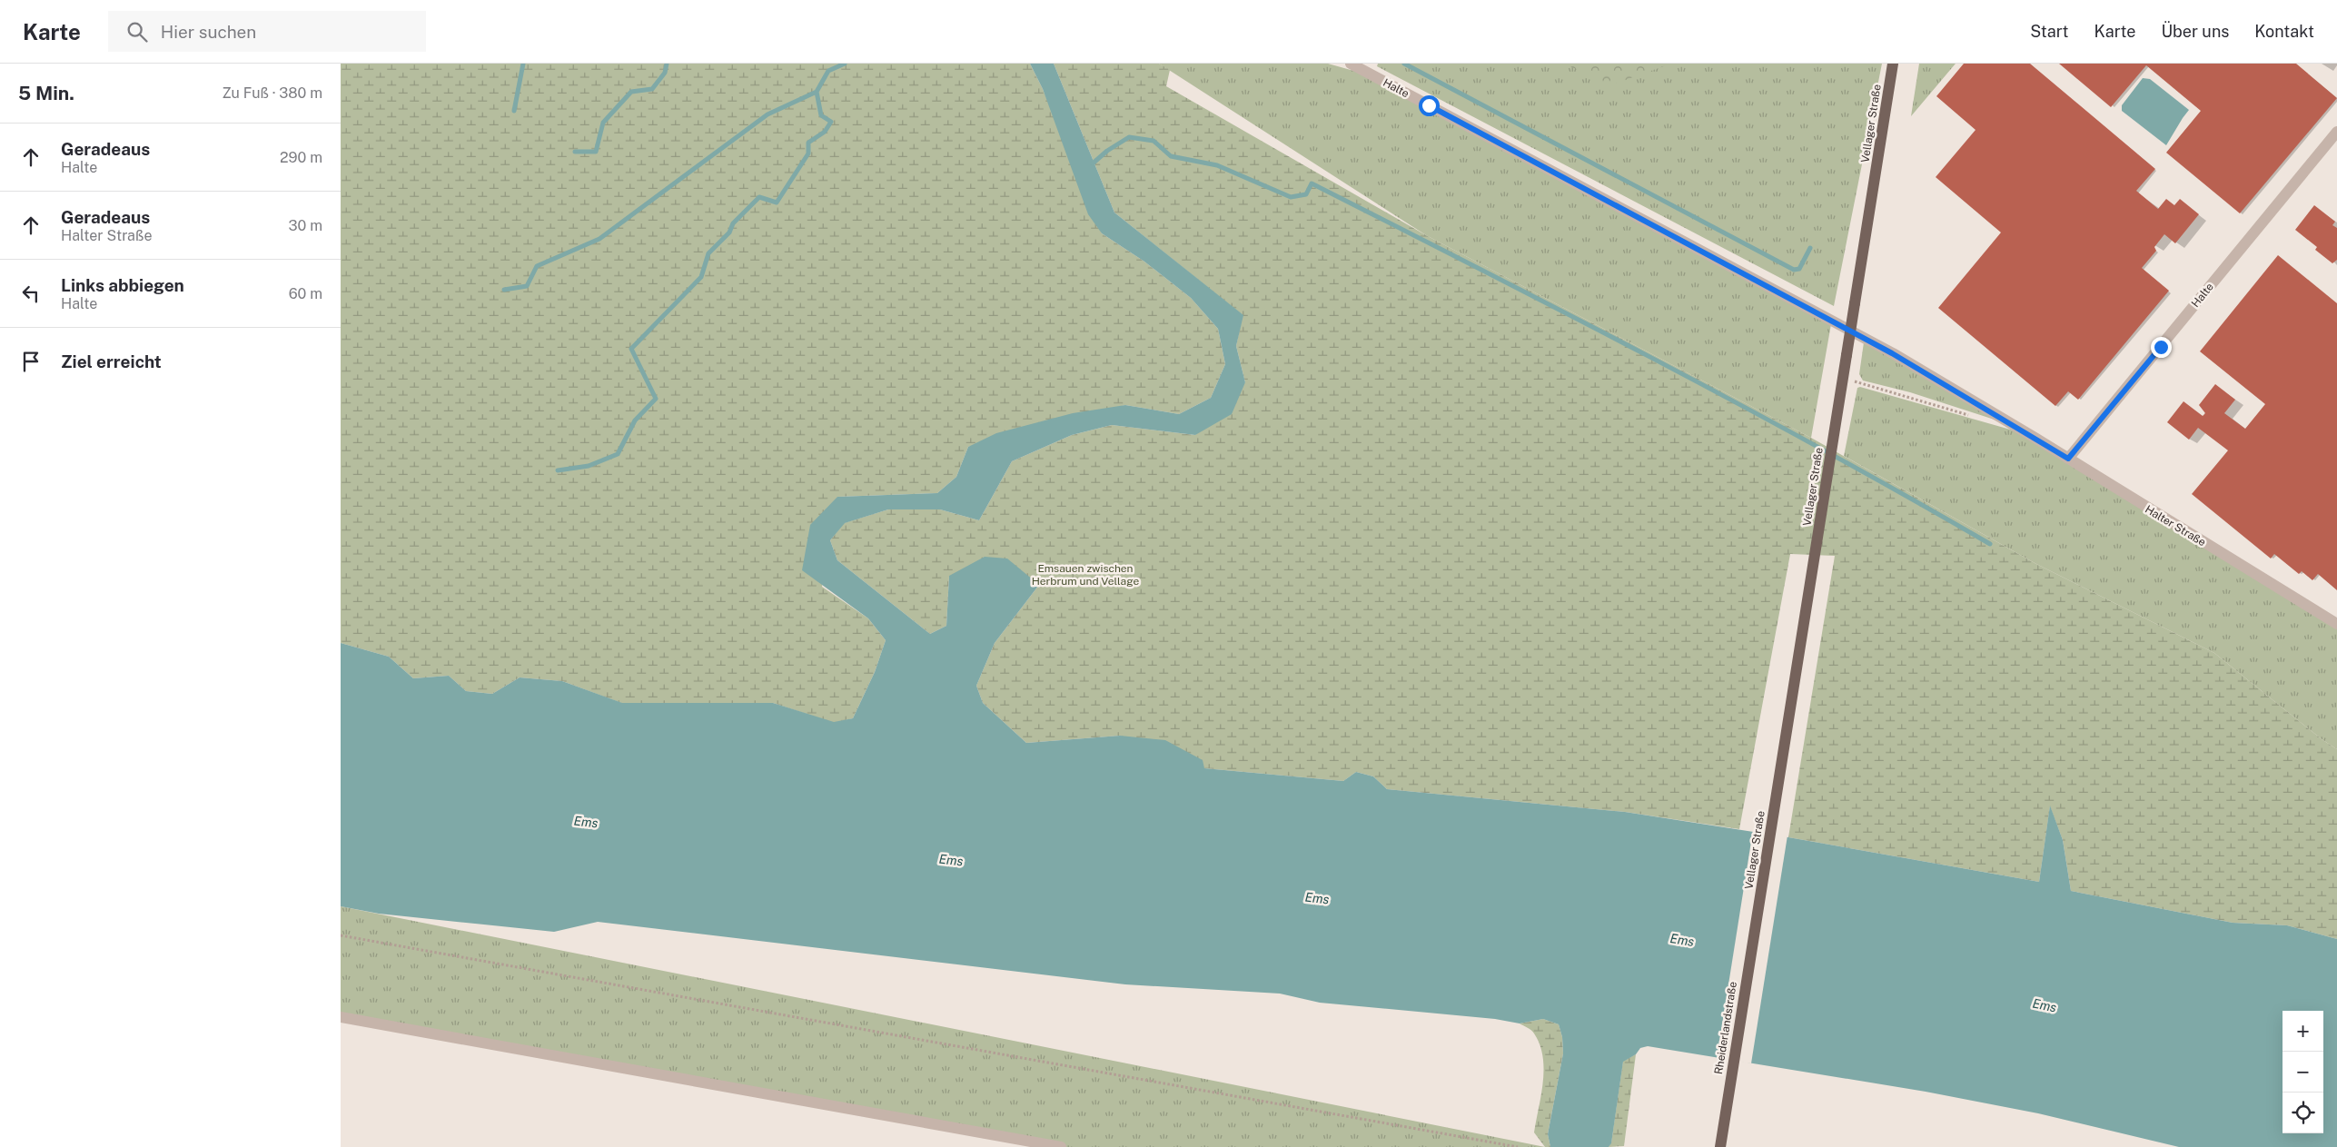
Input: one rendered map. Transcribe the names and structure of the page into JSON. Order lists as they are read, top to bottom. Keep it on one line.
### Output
{"streets":{"main road":["Vellager Straße","Rheiderlandstraße"],"street":["Halte","Halter Straße"]},"crossings":[["Halte","Halter Straße"],["Vellager Straße","Rheiderlandstraße"]],"water":["Ems"],"parks":["Emsauen zwischen Herbrum und Vellage"],"page":{"header":"Karte","search":"Hier suchen","nav":["Start","Karte","Über uns","Kontakt"],"heading":["5 Min.","Zu Fuß · 380 m"],"list":[["Geradeaus","Halte","290 m"],["Geradeaus","Halter Straße","30 m"],["Links abbiegen","Halte","60 m"],"Ziel erreicht"],"map_buttons":["+","−"]}}
